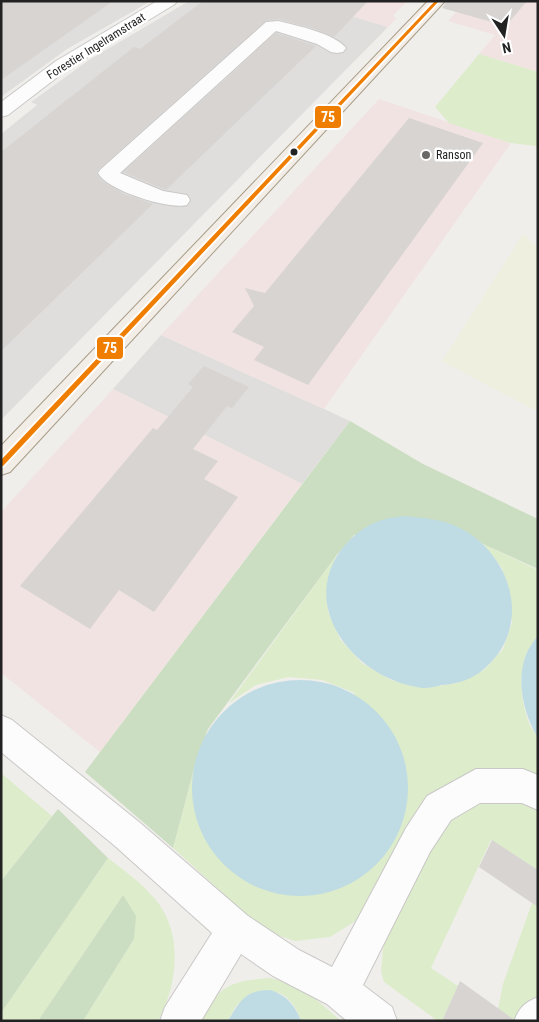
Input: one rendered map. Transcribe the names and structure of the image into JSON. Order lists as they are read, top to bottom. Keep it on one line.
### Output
{"streets":{"street":["Forestier Ingelramstraat"]},"places":["Ranson"],"lines":["transit line 75"],"north":"bottom"}
